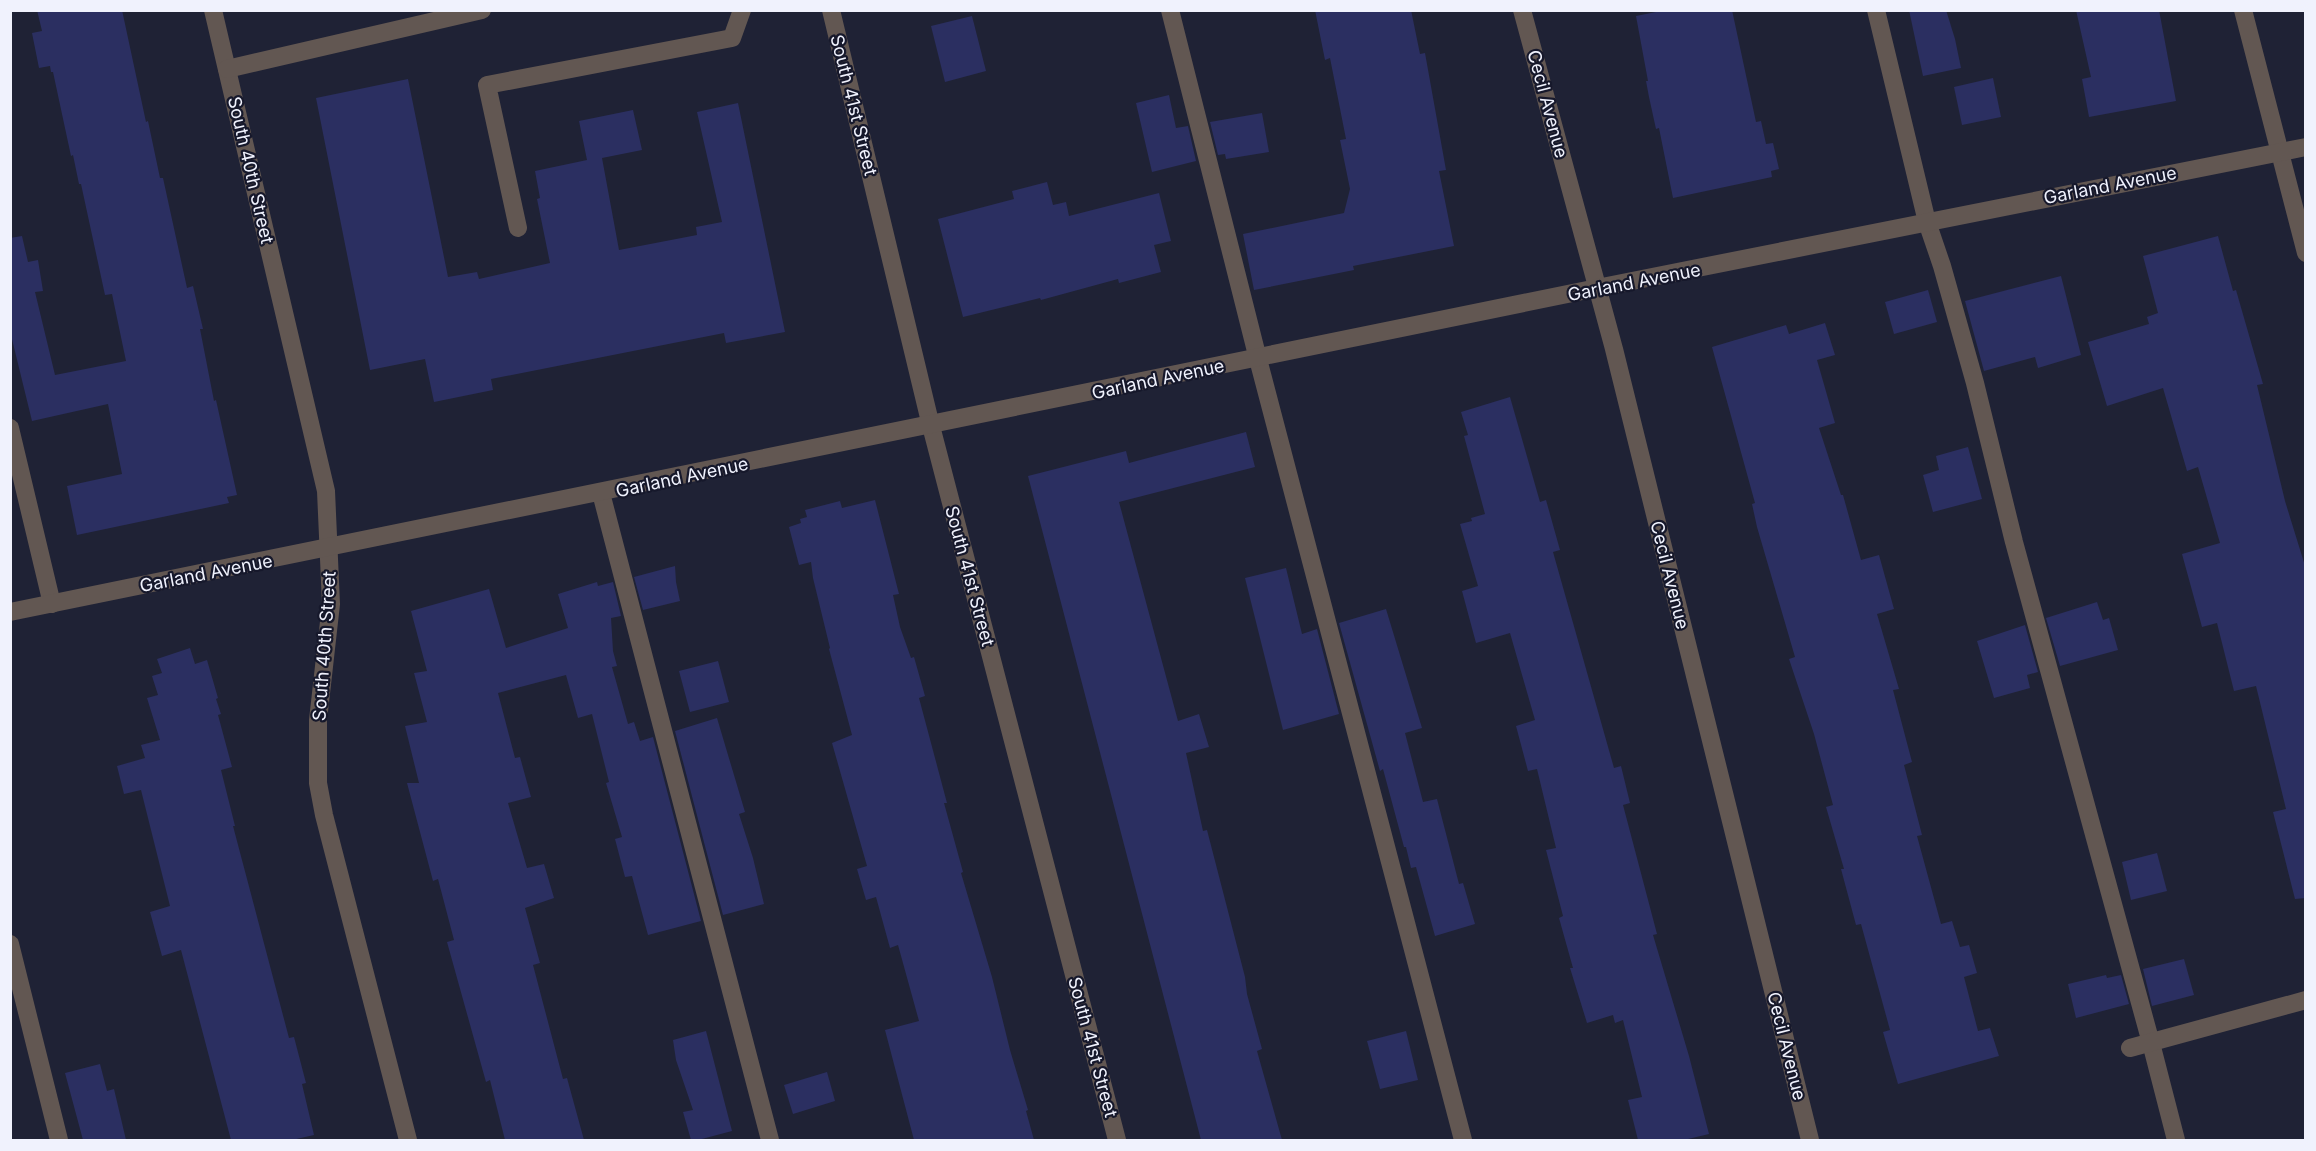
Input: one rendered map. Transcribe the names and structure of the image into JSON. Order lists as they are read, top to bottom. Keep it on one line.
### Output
{"streets":{"street":["Cecil Avenue","South 41st Street","South 40th Street","Garland Avenue"]},"crossings":[["Cecil Avenue","Garland Avenue"],["South 41st Street","Garland Avenue"],["South 40th Street","Garland Avenue"]]}
